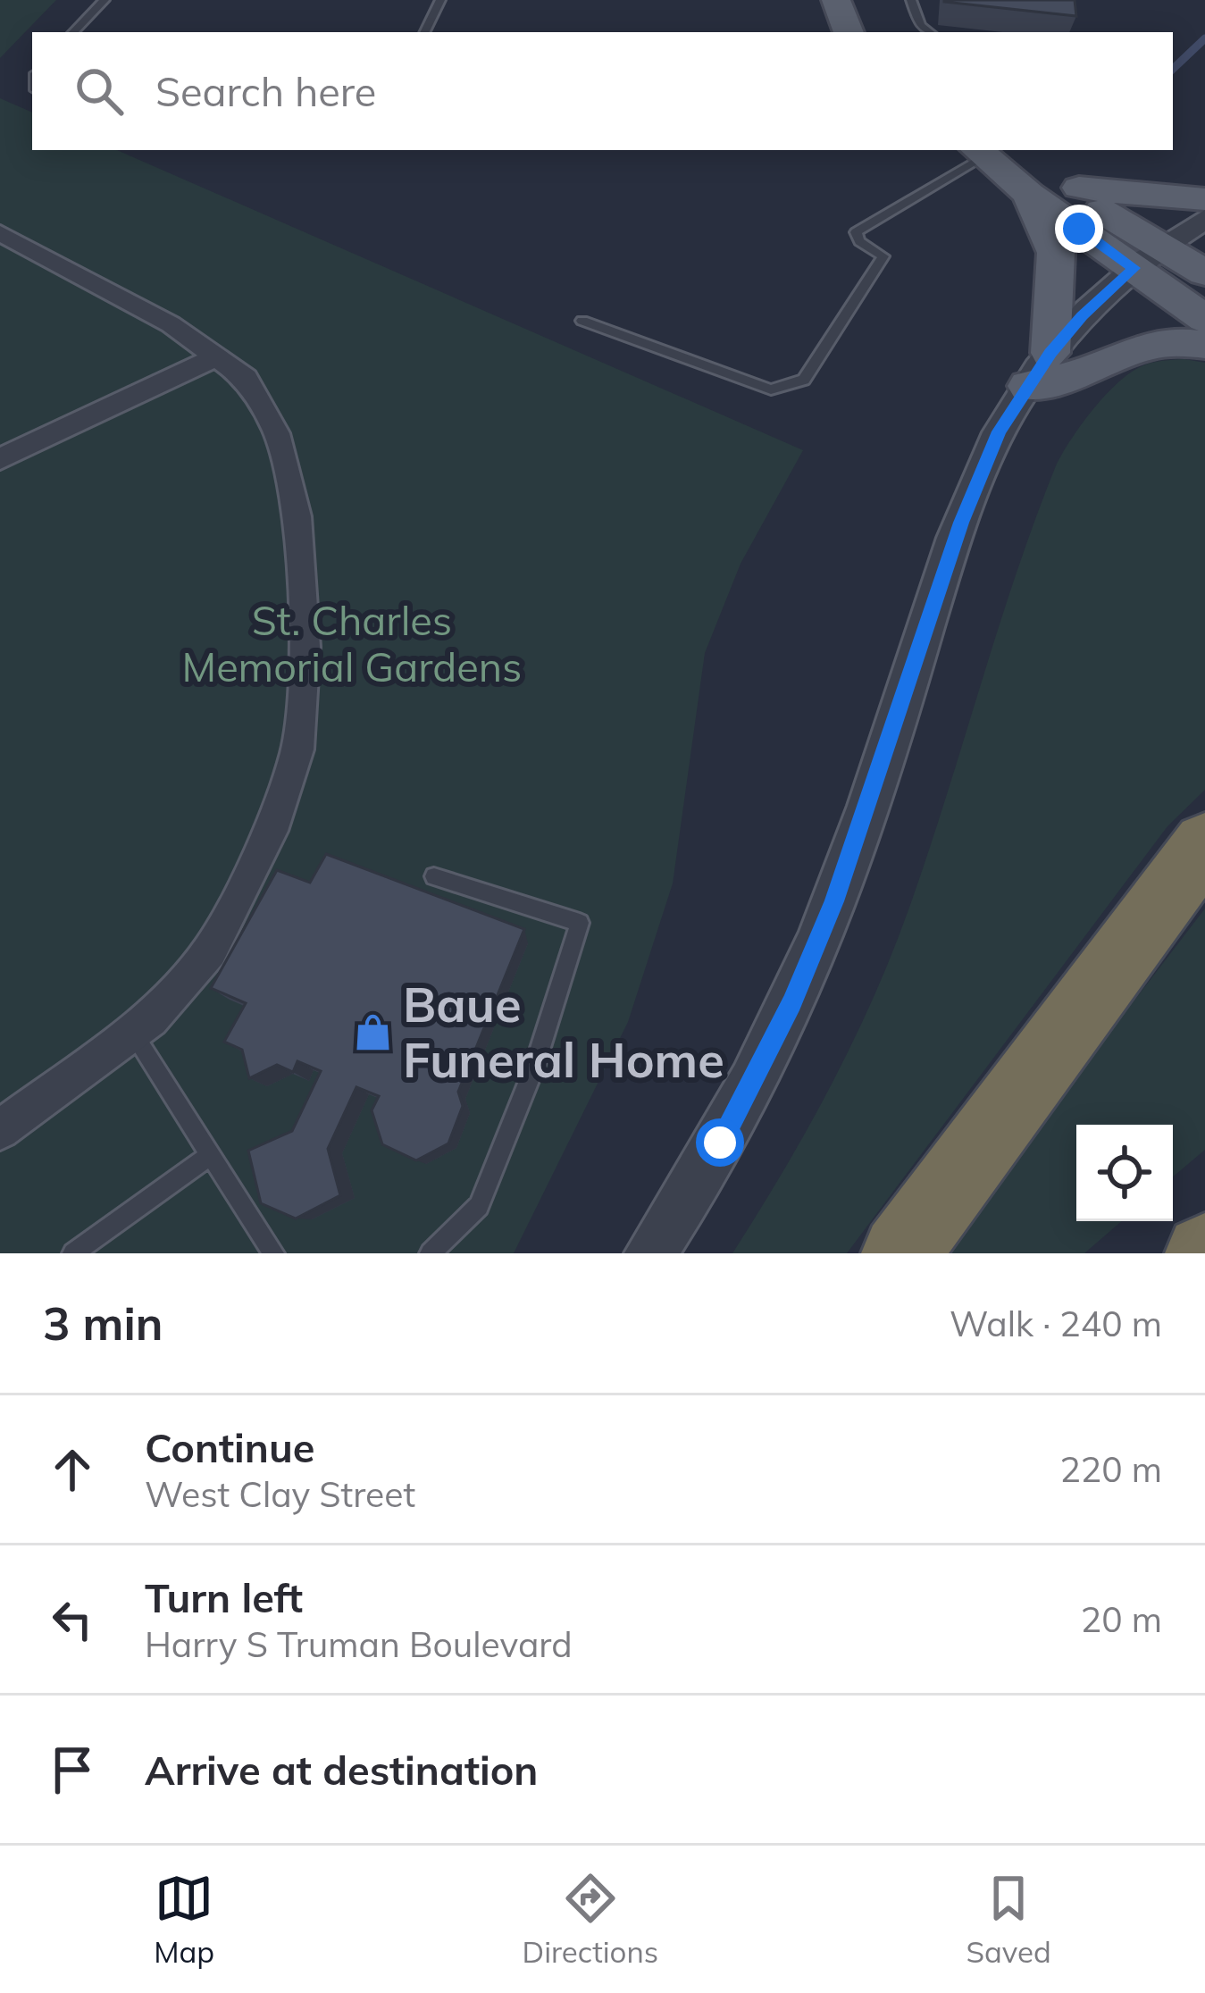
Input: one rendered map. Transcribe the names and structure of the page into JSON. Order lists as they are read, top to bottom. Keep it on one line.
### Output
{"parks":["St. Charles Memorial Gardens"],"places":{"shop":["Baue Funeral Home"]},"page":{"search":"Search here","heading":["3 min","Walk · 240 m"],"list":[["Continue","West Clay Street","220 m"],["Turn left","Harry S Truman Boulevard","20 m"],"Arrive at destination"],"nav":["Map","Directions","Saved"]}}
